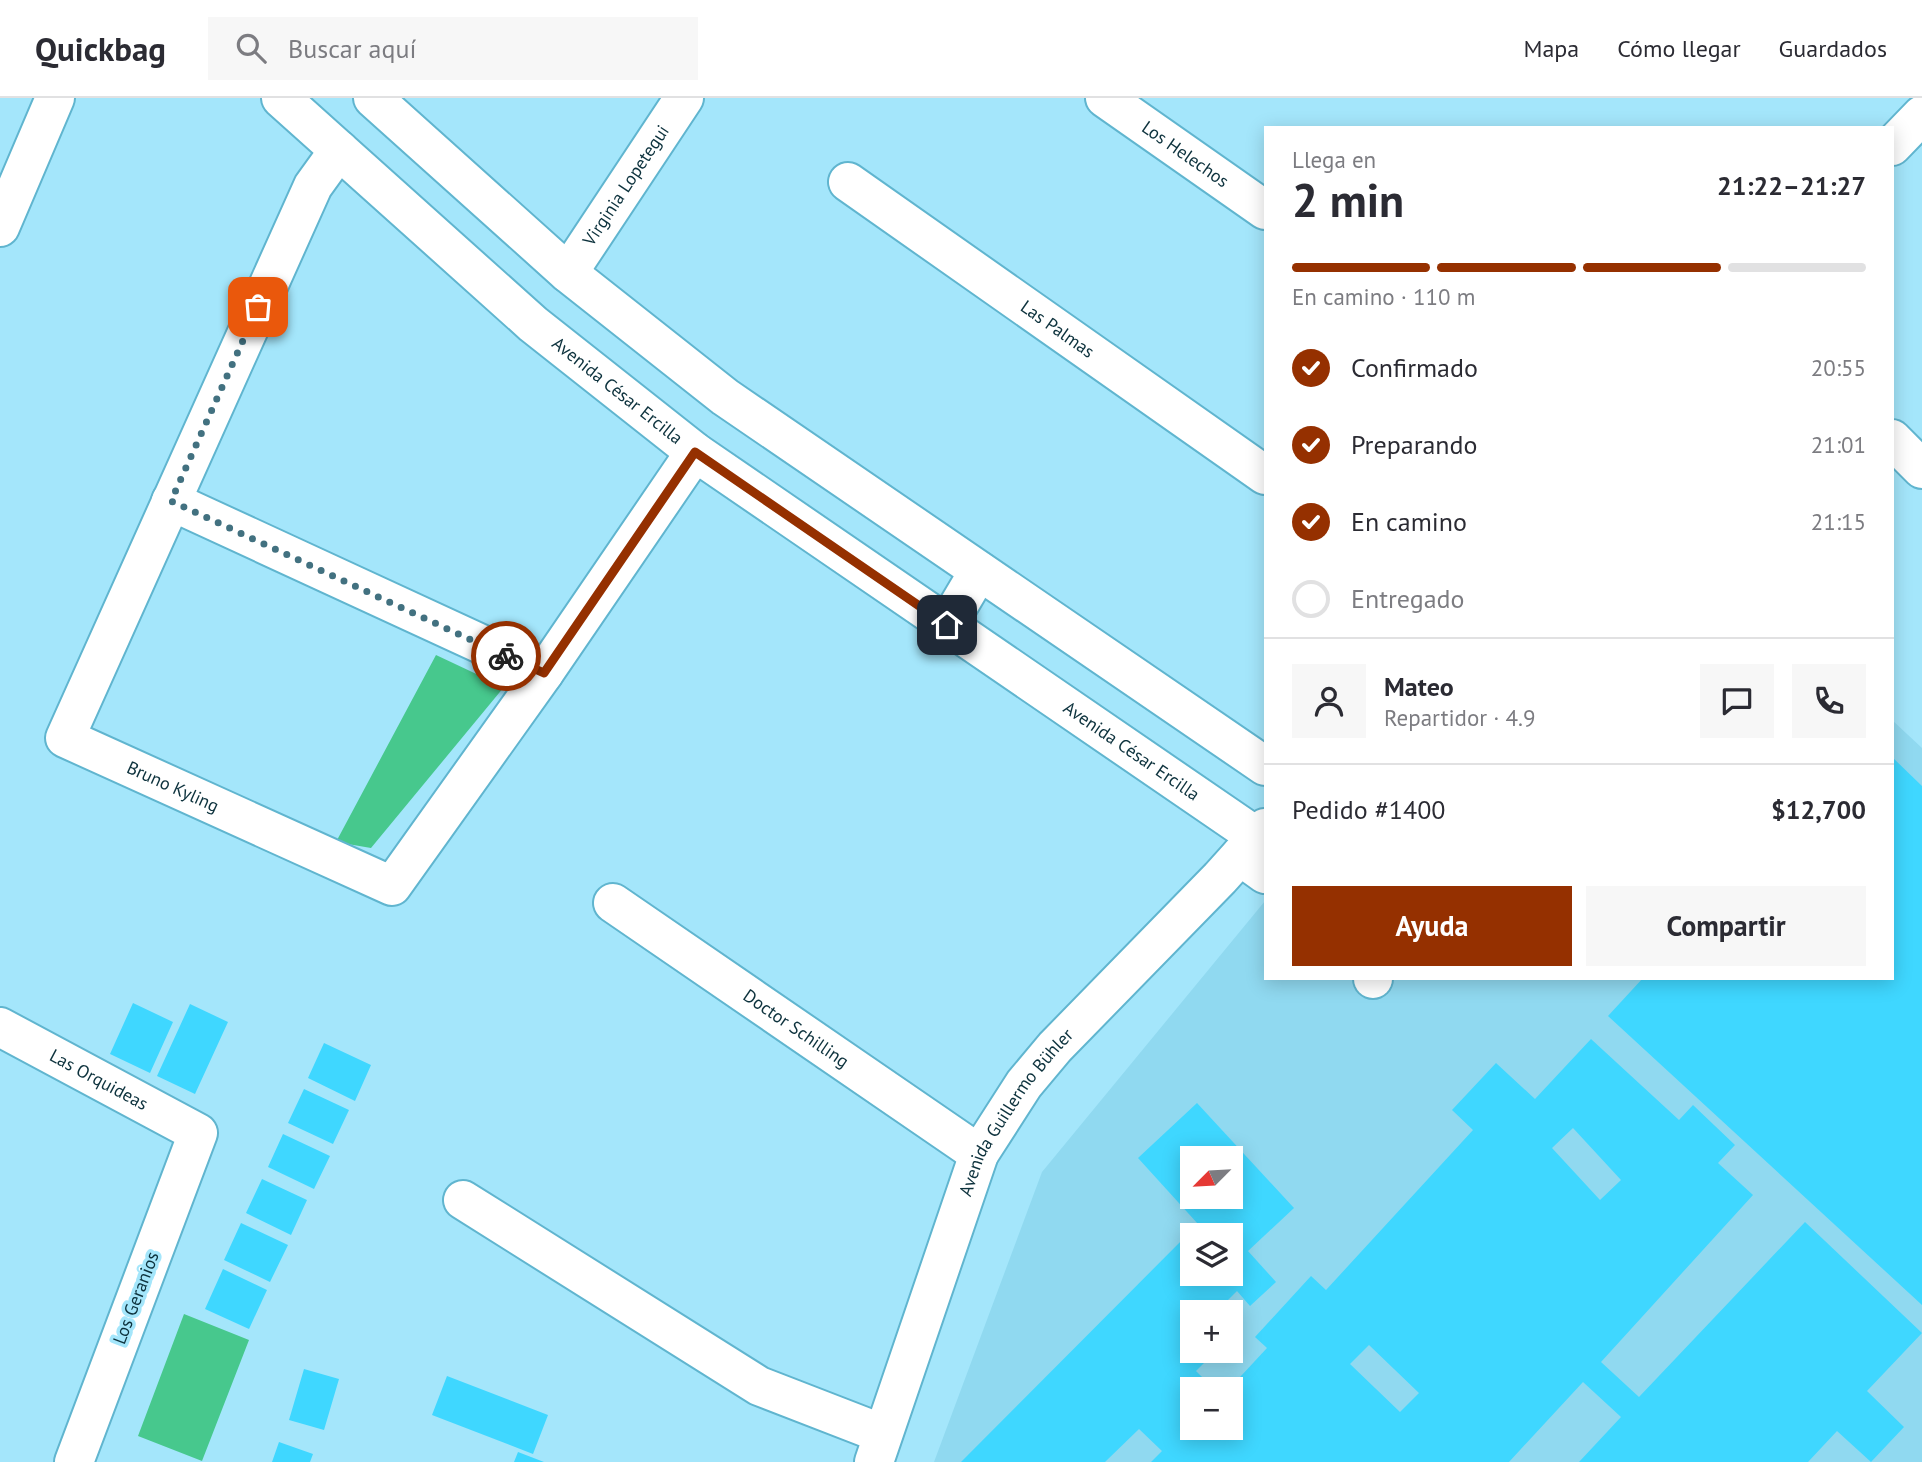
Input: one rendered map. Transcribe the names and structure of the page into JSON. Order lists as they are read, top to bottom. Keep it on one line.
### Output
{"streets":{"street":["Los Helechos","Virginia Lopetegui","Las Palmas","Avenida César Ercilla","Bruno Kyling","Doctor Schilling","Las Orquideas","Avenida Guillermo Bühler","Los Geranios"]},"crossings":[["Avenida César Ercilla","Bruno Kyling"],["Avenida César Ercilla","Avenida Guillermo Bühler"],["Doctor Schilling","Avenida Guillermo Bühler"],["Las Orquideas","Los Geranios"]],"north":"bottom left","page":{"header":"Quickbag","search":"Buscar aquí","nav":["Mapa","Cómo llegar","Guardados"],"heading":["2 min","Llega en","21:22–21:27"],"panel":["Mateo","Repartidor · 4.9","Pedido #1400","$12,700"],"bar":"En camino · 110 m","list":[["Confirmado","20:55"],["Preparando","21:01"],["En camino","21:15"],"Entregado"],"buttons":["Ayuda","Compartir"],"map_buttons":["+","−"]}}
